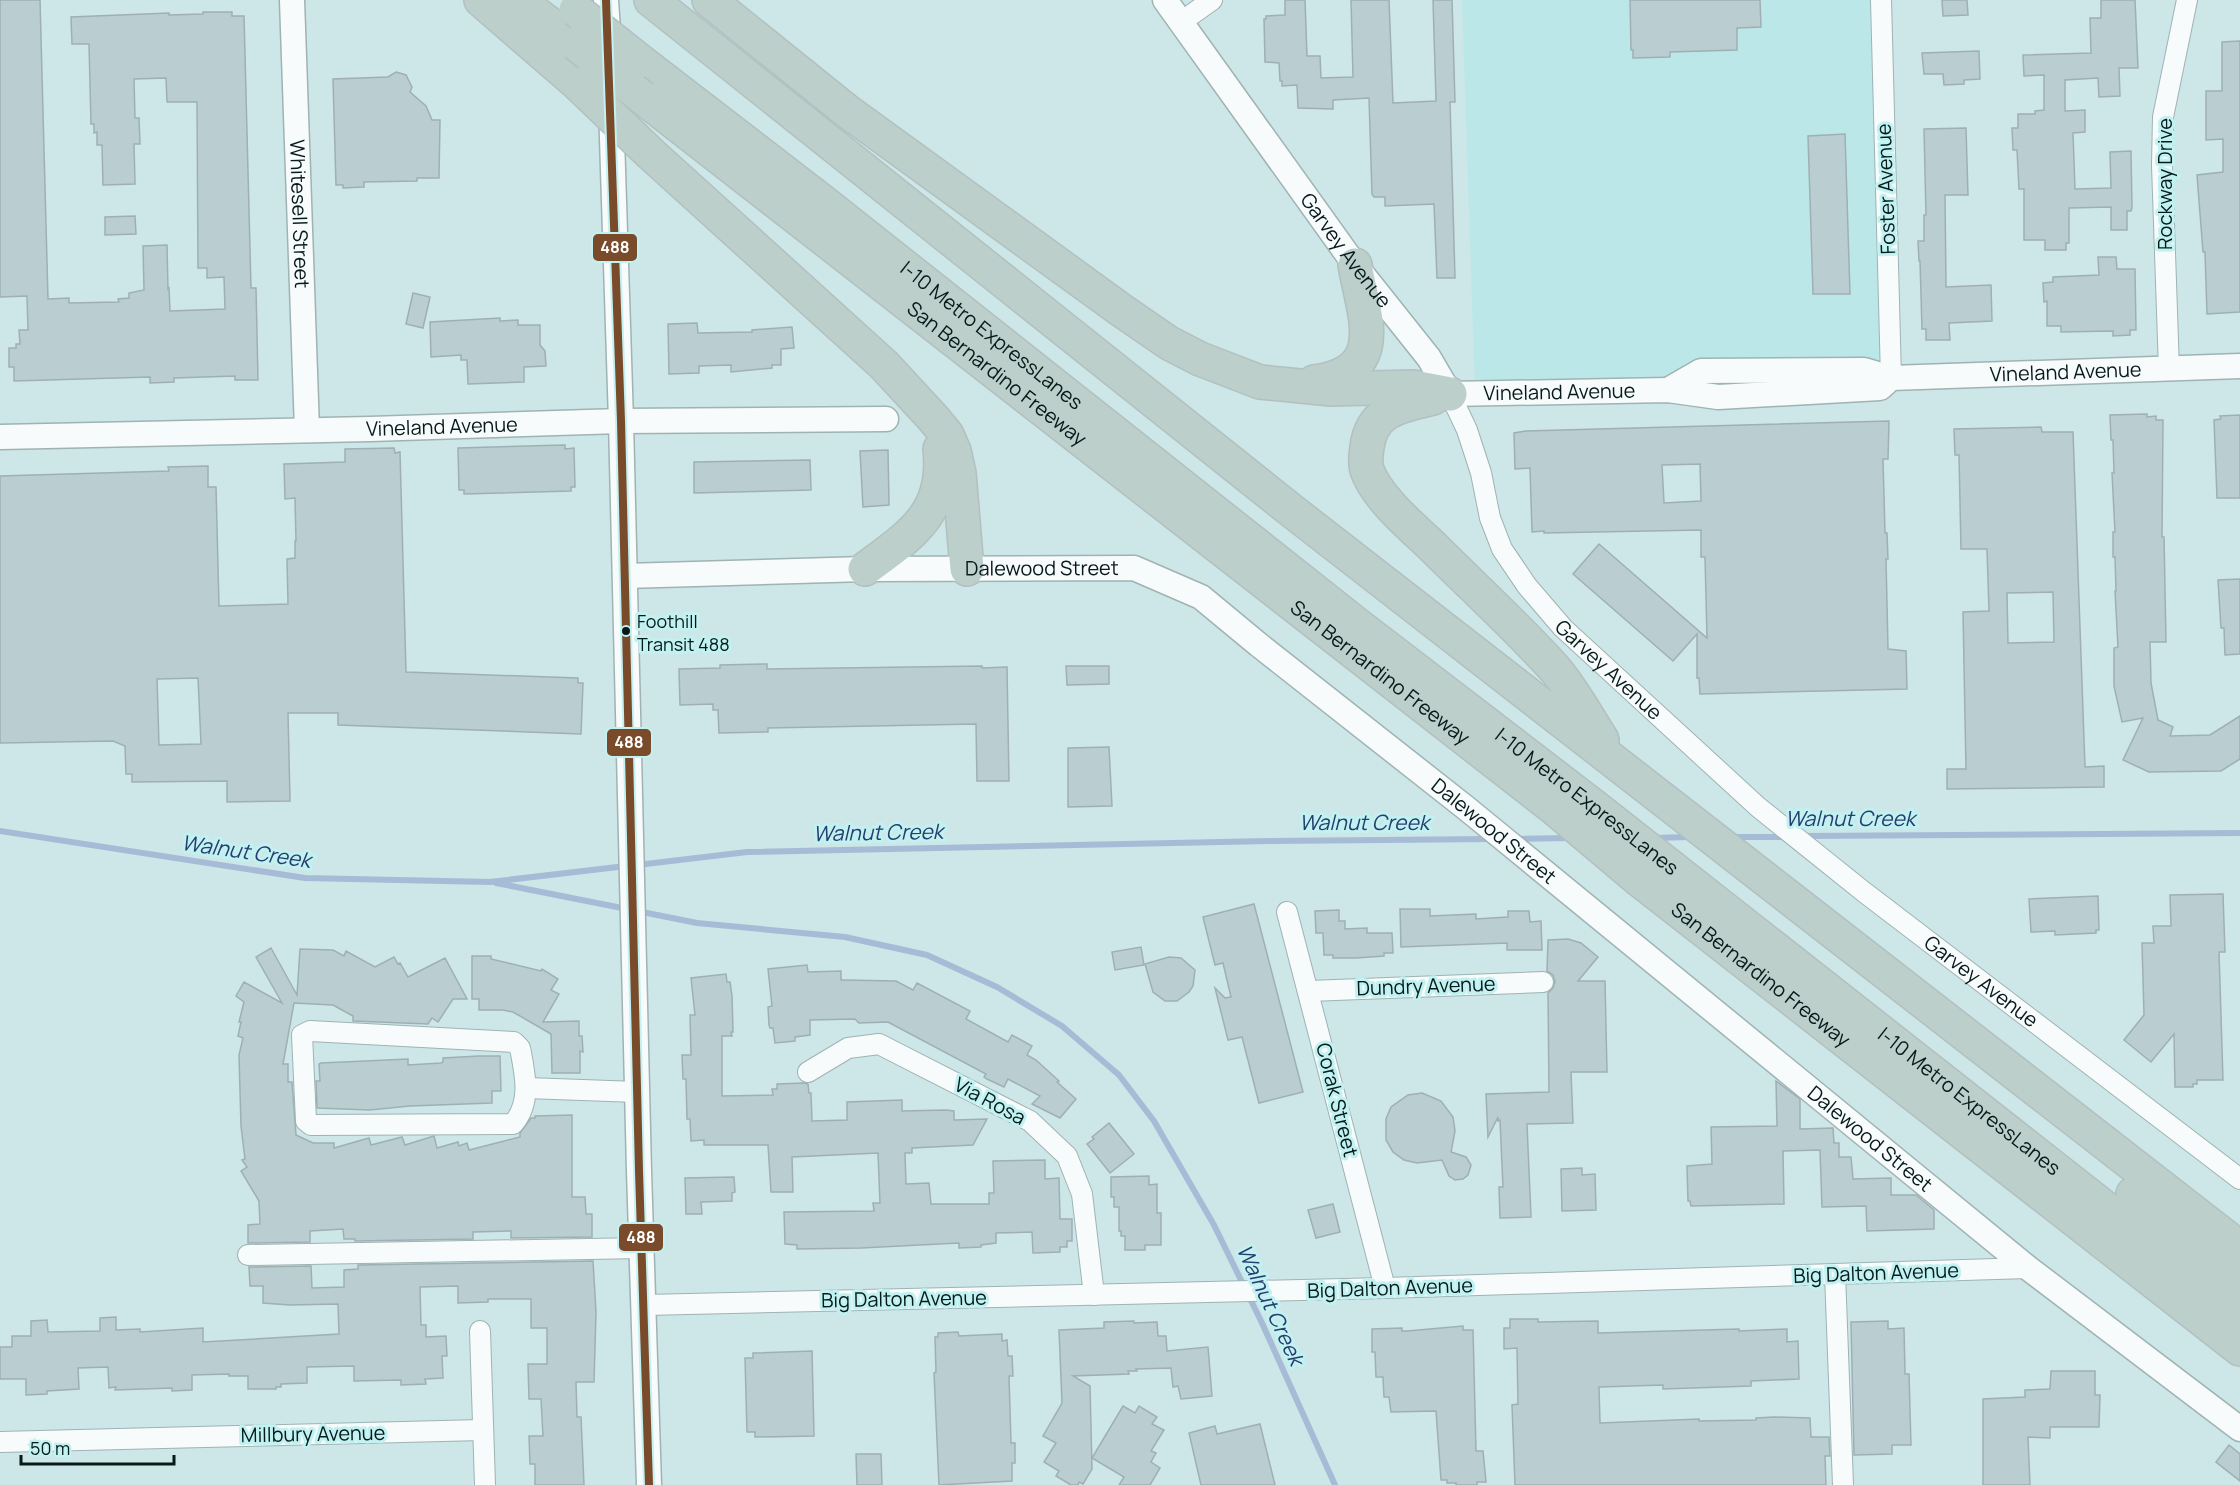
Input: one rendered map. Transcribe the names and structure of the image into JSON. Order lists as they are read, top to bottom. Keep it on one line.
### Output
{"streets":{"highway":["I-10 Metro ExpressLanes","San Bernardino Freeway"],"street":["Rockway Drive","Foster Avenue","Whitesell Street","Garvey Avenue","Vineland Avenue","Dalewood Street","Dundry Avenue","Corak Street","Via Rosa","Big Dalton Avenue","Millbury Avenue"]},"crossings":[["Rockway Drive","Vineland Avenue"],["Foster Avenue","Vineland Avenue"],["Whitesell Street","Vineland Avenue"],["Garvey Avenue","Vineland Avenue"],["Dalewood Street","Big Dalton Avenue"],["Dundry Avenue","Corak Street"],["Corak Street","Big Dalton Avenue"],["Via Rosa","Big Dalton Avenue"]],"water":["Walnut Creek"],"places":["Foothill Transit 488"],"lines":["transit line 488"],"scale_bar":"50 m"}
